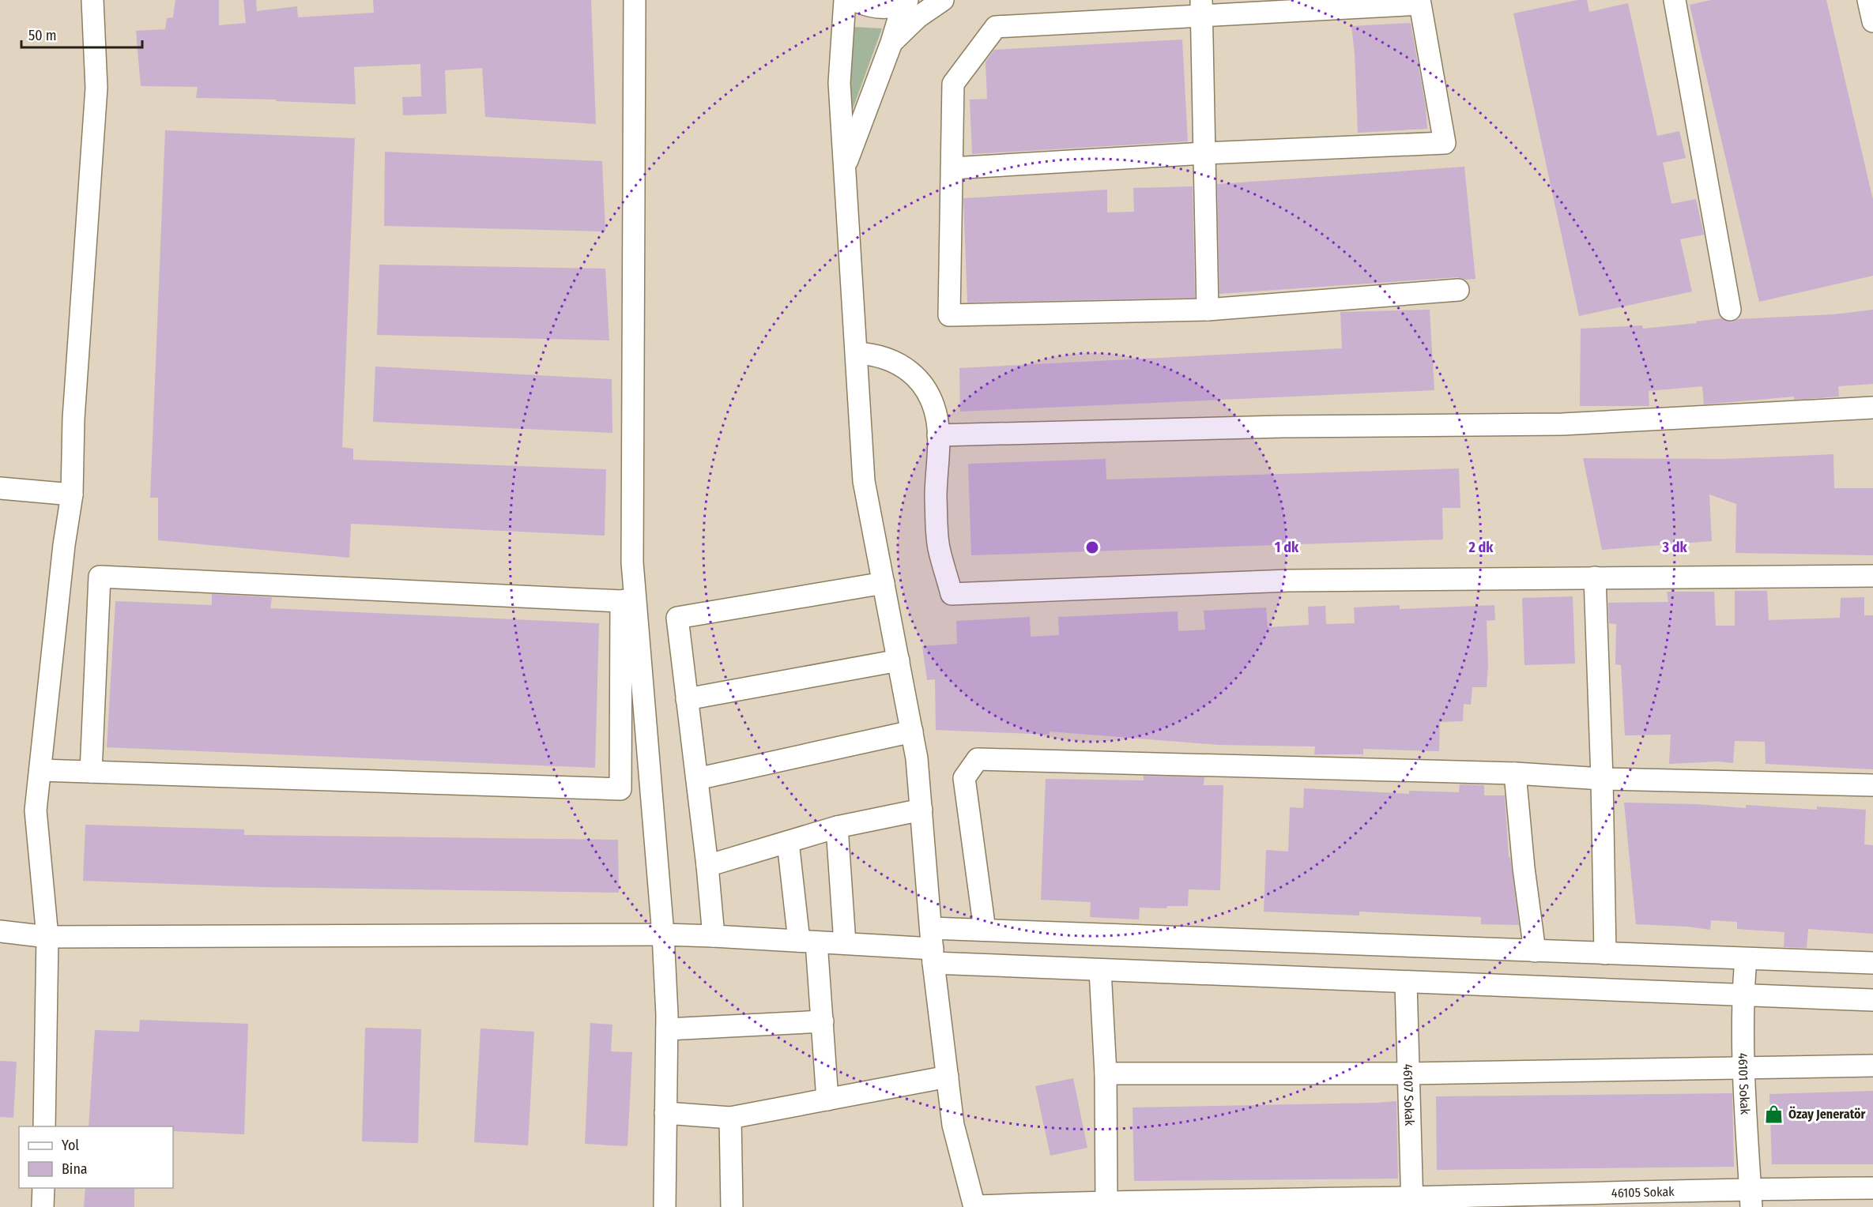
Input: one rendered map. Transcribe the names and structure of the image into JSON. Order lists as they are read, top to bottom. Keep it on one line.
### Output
{"streets":{"street":["46101 Sokak","46107 Sokak","46105 Sokak"]},"crossings":[["46101 Sokak","46105 Sokak"],["46107 Sokak","46105 Sokak"]],"places":{"shop":["Özay Jeneratör"]},"legend":["Yol","Bina"],"scale_bar":"50 m","rings":["1 dk","2 dk","3 dk"]}
